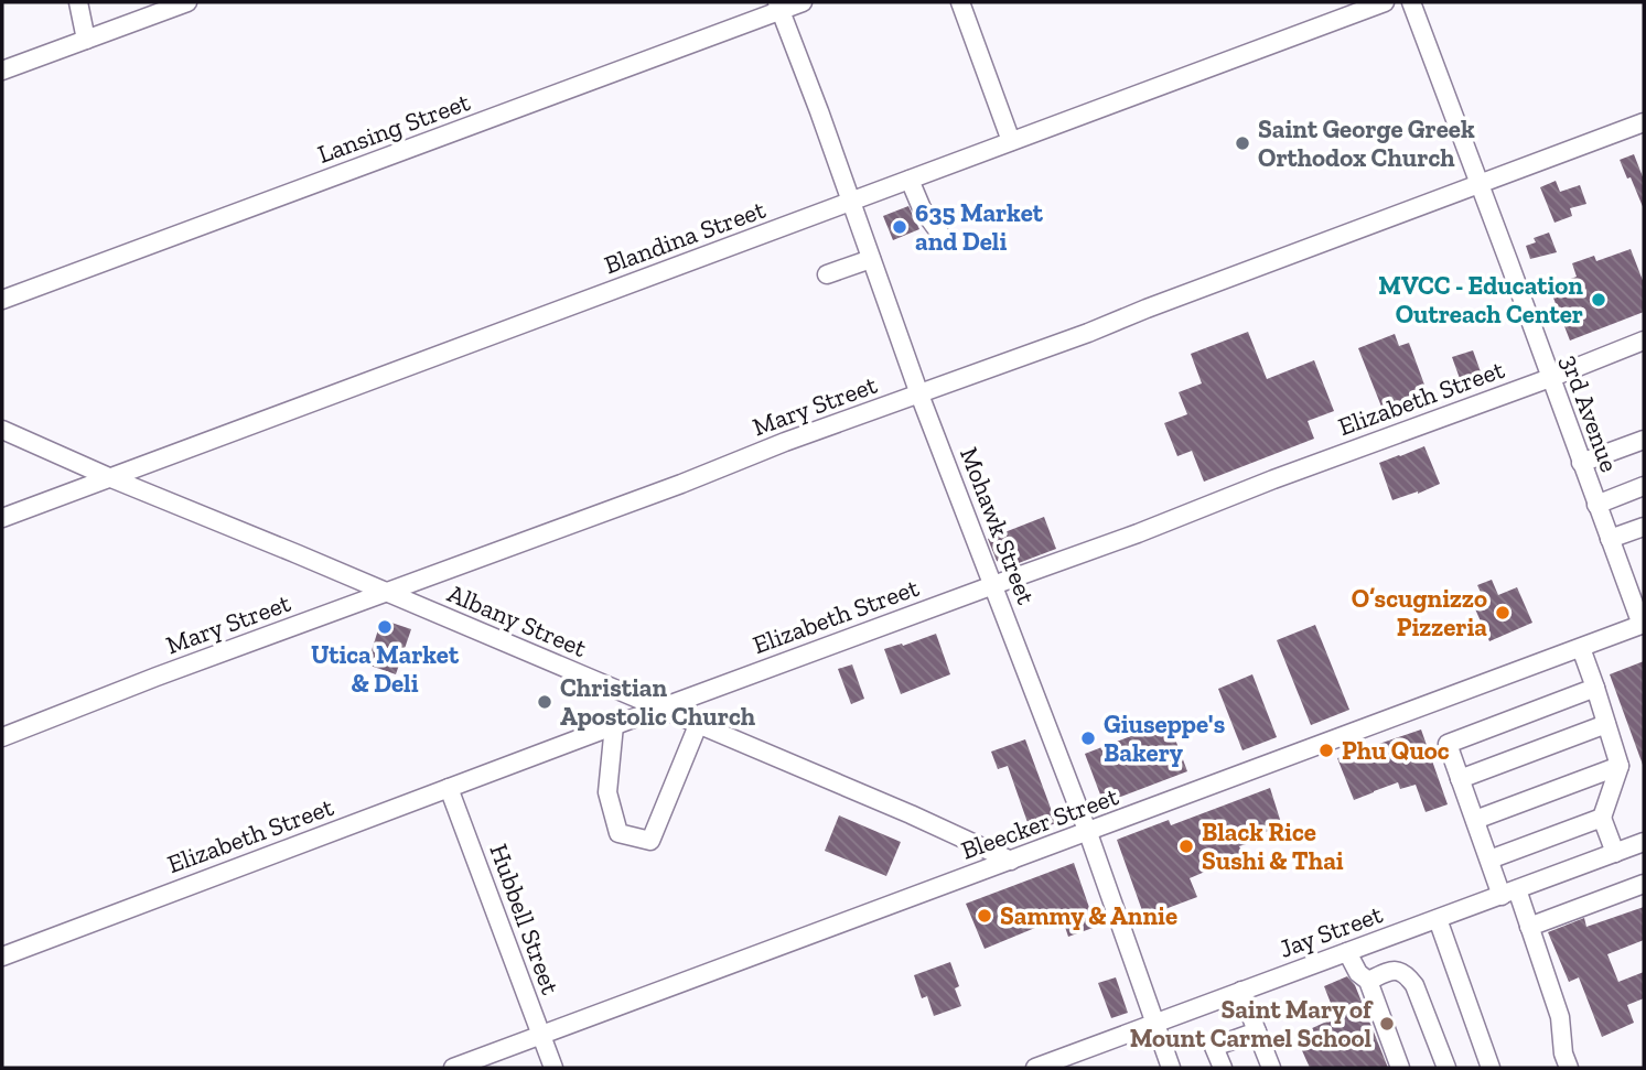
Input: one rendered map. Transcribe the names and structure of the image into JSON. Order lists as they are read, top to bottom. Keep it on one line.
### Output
{"streets":{"street":["Lansing Street","Blandina Street","Elizabeth Street","Mary Street","3rd Avenue","Mohawk Street","Albany Street","Bleecker Street","Hubbell Street","Jay Street"]},"crossings":[["Lansing Street","Mohawk Street"],["Blandina Street","Mohawk Street"],["Blandina Street","Albany Street"],["Elizabeth Street","3rd Avenue"],["Elizabeth Street","Mohawk Street"],["Elizabeth Street","Albany Street"],["Elizabeth Street","Hubbell Street"],["Mary Street","3rd Avenue"],["Mary Street","Mohawk Street"],["Mary Street","Albany Street"],["3rd Avenue","Bleecker Street"],["Mohawk Street","Bleecker Street"],["Mohawk Street","Jay Street"],["Albany Street","Bleecker Street"],["Bleecker Street","Hubbell Street"]],"places":["Saint George Greek Orthodox Church","635 Market and Deli","MVCC - Education Outreach Center","O’scugnizzo Pizzeria","Utica Market & Deli","Christian Apostolic Church","Giuseppe's Bakery","Phu Quoc","Black Rice Sushi & Thai","Sammy & Annie","Saint Mary of Mount Carmel School"]}
